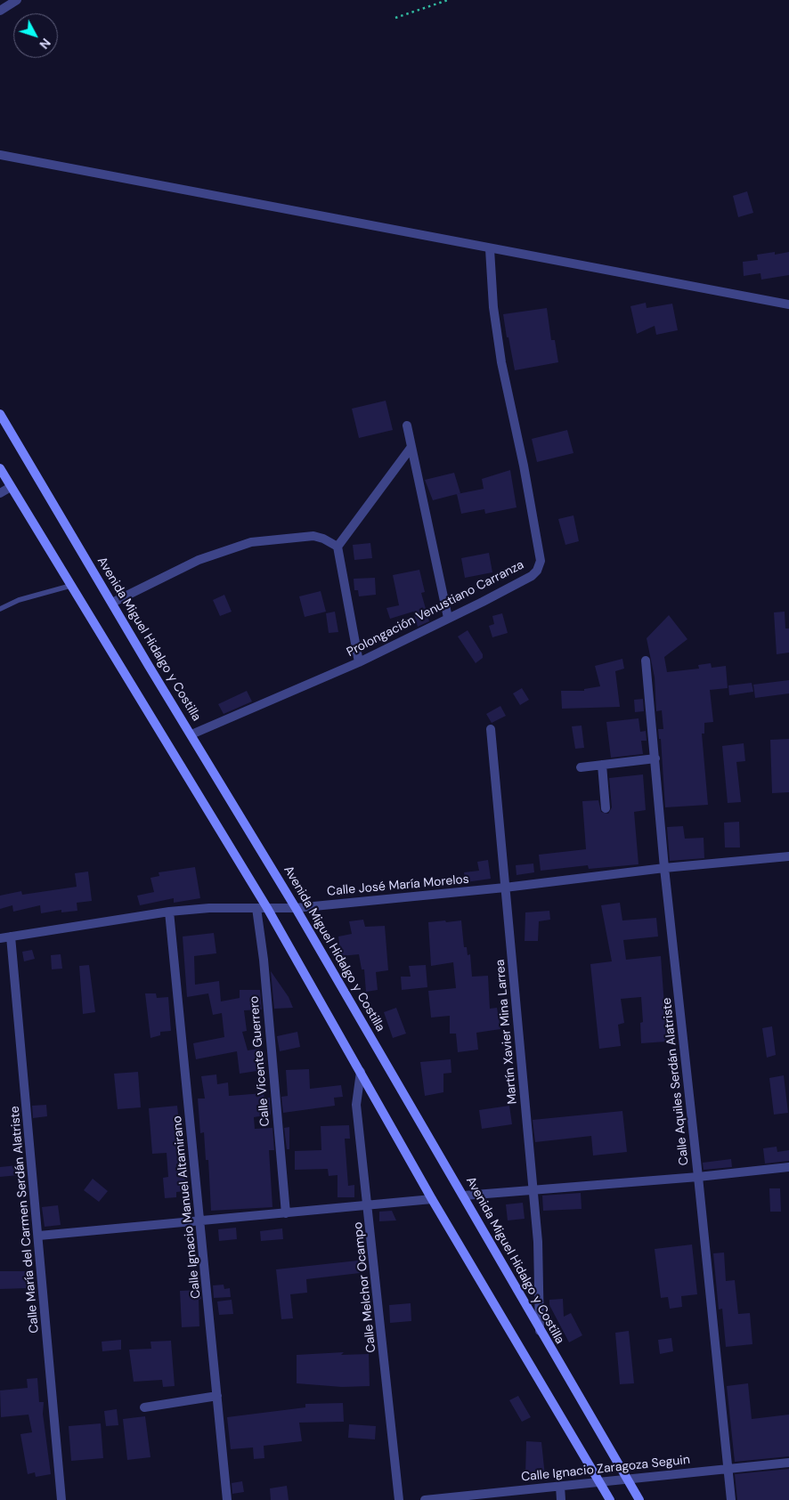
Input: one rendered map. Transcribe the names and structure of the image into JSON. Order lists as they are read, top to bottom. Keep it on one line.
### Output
{"streets":{"main road":["Avenida Miguel Hidalgo y Costilla"],"street":["Prolongación Venustiano Carranza","Calle José María Morelos","Martín Xavier Mina Larrea","Calle Vicente Guerrero","Calle Aquiles Serdán Alatriste","Calle Ignacio Manuel Altamirano","Calle María del Carmen Serdán Alatriste","Calle Melchor Ocampo","Calle Ignacio Zaragoza Seguin"]},"crossings":[["Prolongación Venustiano Carranza","Avenida Miguel Hidalgo y Costilla"],["Avenida Miguel Hidalgo y Costilla","Calle José María Morelos"],["Avenida Miguel Hidalgo y Costilla","Martín Xavier Mina Larrea"],["Avenida Miguel Hidalgo y Costilla","Calle Ignacio Zaragoza Seguin"],["Calle José María Morelos","Martín Xavier Mina Larrea"],["Calle José María Morelos","Calle Vicente Guerrero"],["Calle José María Morelos","Calle Aquiles Serdán Alatriste"],["Calle José María Morelos","Calle Ignacio Manuel Altamirano"],["Calle José María Morelos","Calle María del Carmen Serdán Alatriste"],["Calle Aquiles Serdán Alatriste","Calle Ignacio Zaragoza Seguin"]],"north":"bottom right"}
